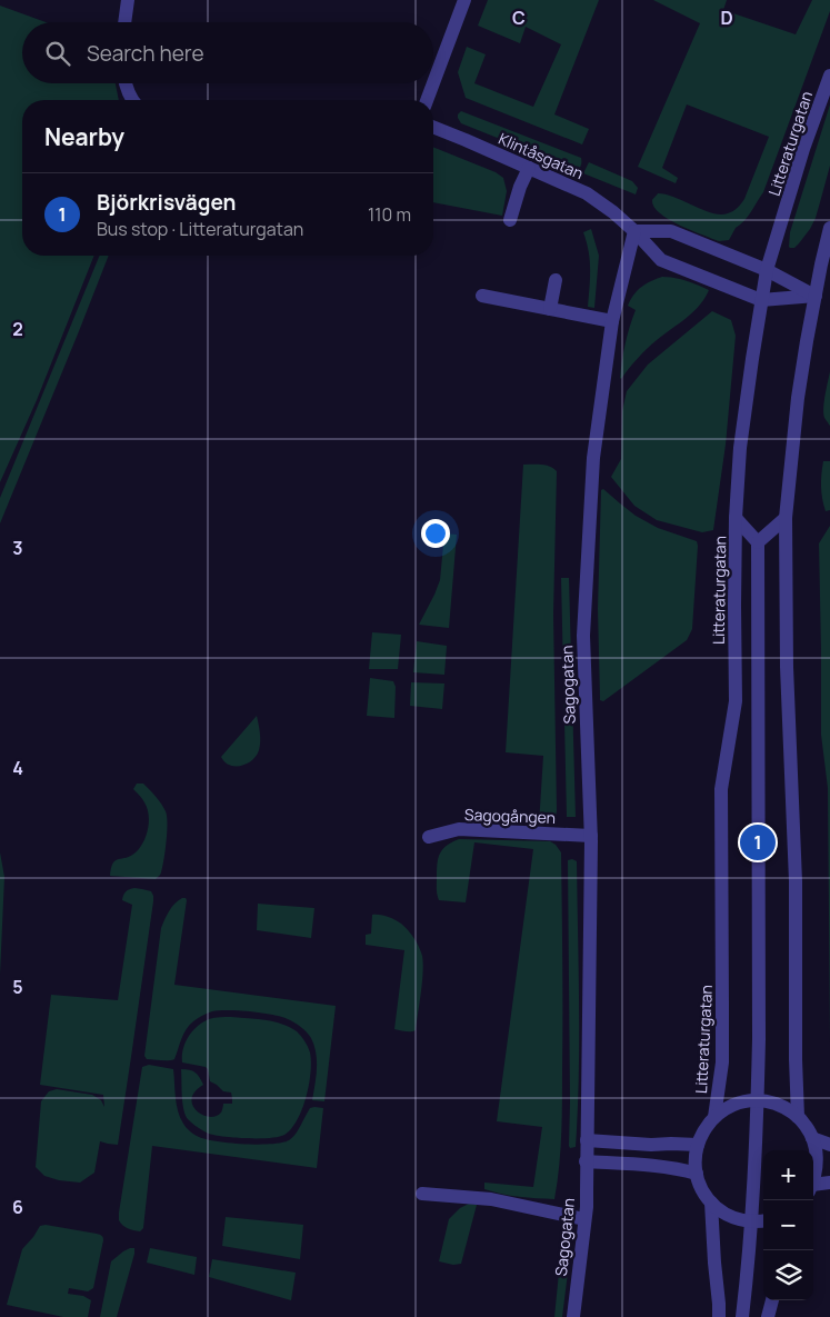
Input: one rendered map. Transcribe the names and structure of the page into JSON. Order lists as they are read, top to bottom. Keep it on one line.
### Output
{"streets":{"street":["Litteraturgatan","Klintåsgatan","Sagogatan","Sagogången"]},"crossings":[["Litteraturgatan","Klintåsgatan"],["Klintåsgatan","Sagogatan"],["Sagogatan","Sagogången"]],"page":{"search":"Search here","heading":"Nearby","list":[{"mark":"1","name":"Björkrisvägen","note":"Bus stop · Litteraturgatan","value":"110 m"}],"pins":"1","map_buttons":["+","−"]},"grid":{"columns":["C","D"],"rows":["2","3","4","5","6"]}}
